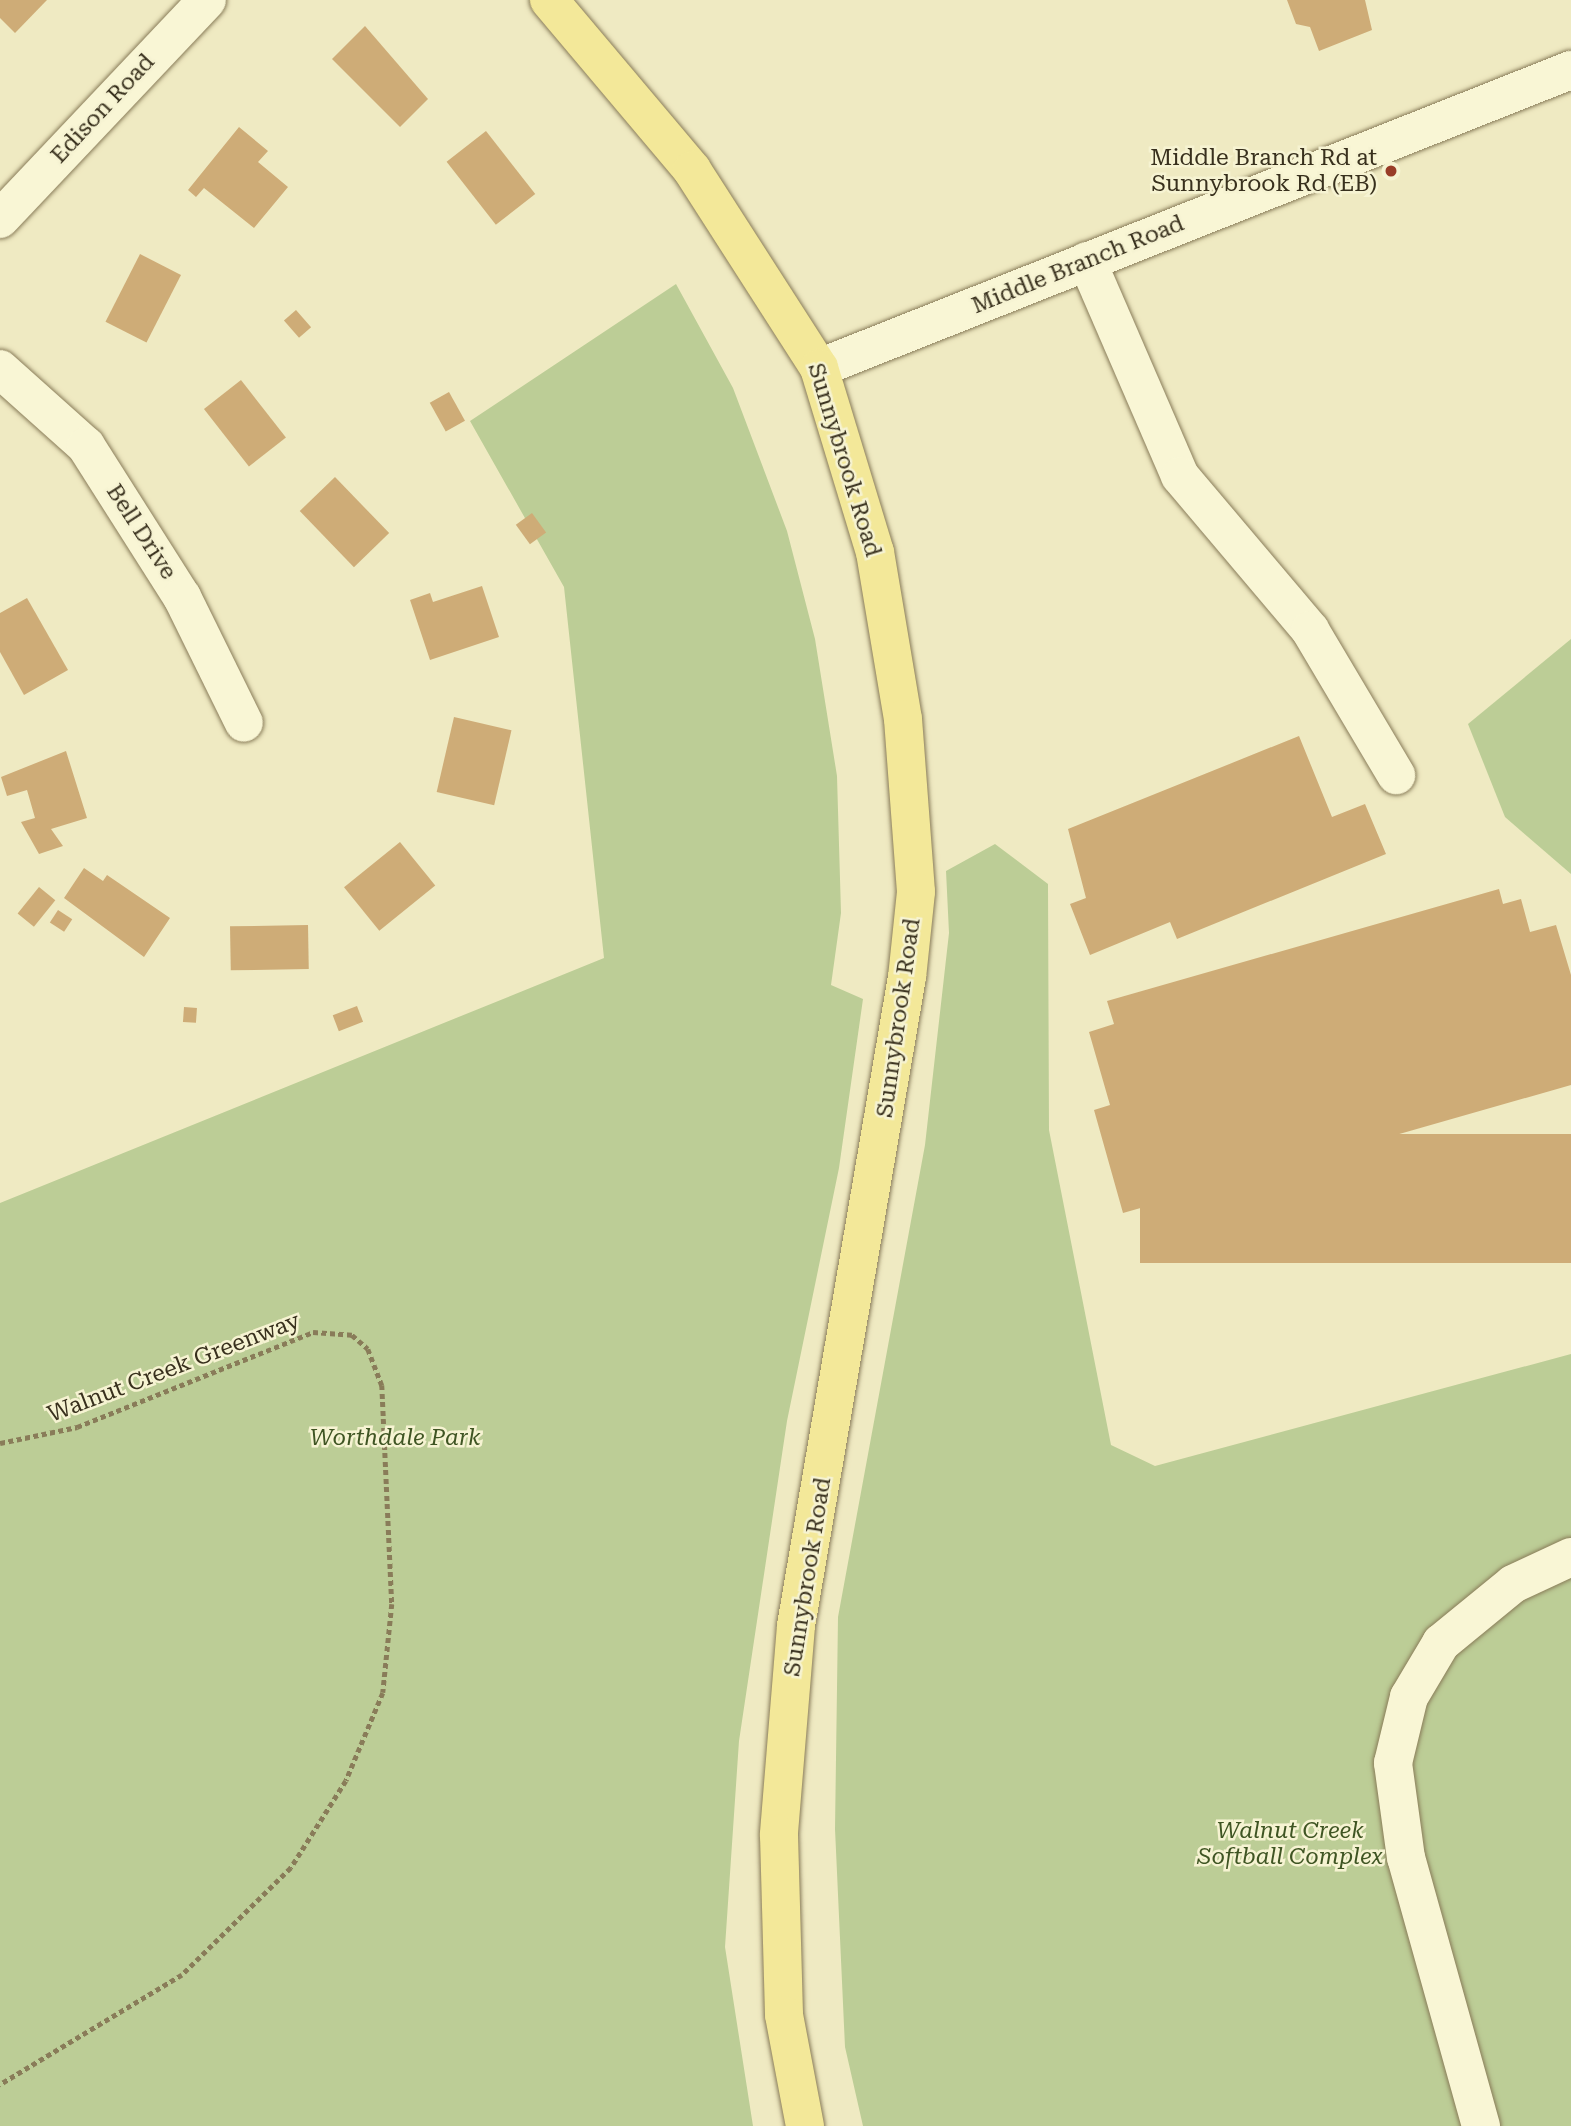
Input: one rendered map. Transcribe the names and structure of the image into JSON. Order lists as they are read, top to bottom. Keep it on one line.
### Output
{"streets":{"main road":["Sunnybrook Road"],"street":["Edison Road","Middle Branch Road","Bell Drive"],"path":["Walnut Creek Greenway"]},"crossings":[["Middle Branch Road","Sunnybrook Road"]],"parks":["Worthdale Park","Walnut Creek Softball Complex"],"places":["Middle Branch Rd at Sunnybrook Rd (EB)"]}
